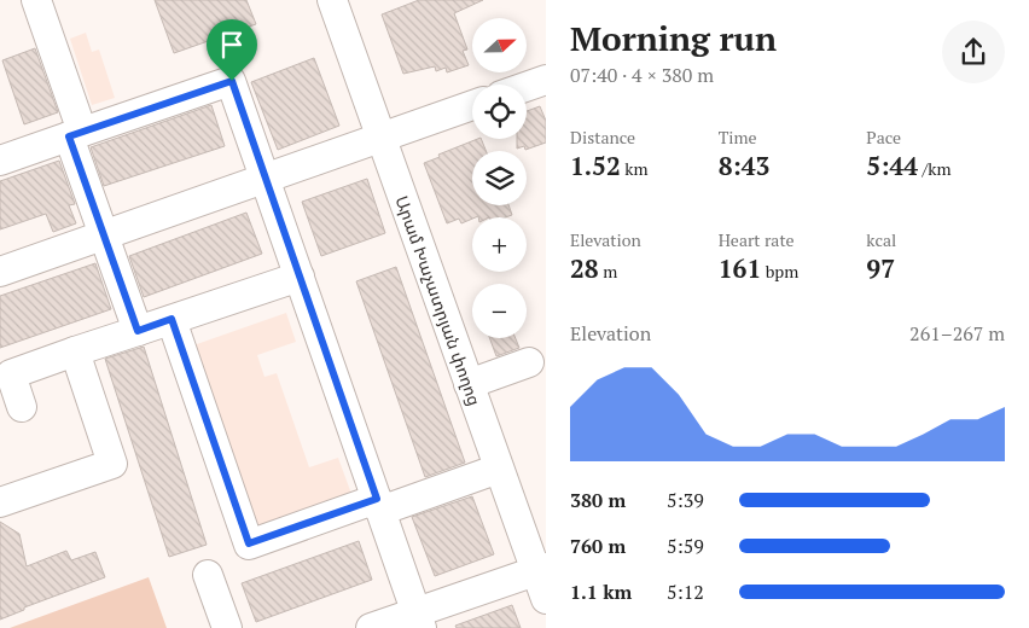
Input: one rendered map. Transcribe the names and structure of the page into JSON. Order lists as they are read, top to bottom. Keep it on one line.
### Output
{"streets":{"street":["Արամ Խաչատրյան փողոց"]},"north":"right","page":{"heading":["Morning run","07:40 · 4 × 380 m"],"map_buttons":["+","−"],"stats":[["Distance","1.52 km"],["Time","8:43"],["Pace","5:44 /km"],["Elevation","28 m"],["Heart rate","161 bpm"],["kcal","97"]],"chart":["Elevation","261–267 m"],"list":[{"name":"380 m","note":"5:39"},{"name":"760 m","note":"5:59"},{"name":"1.1 km","note":"5:12"}]}}
